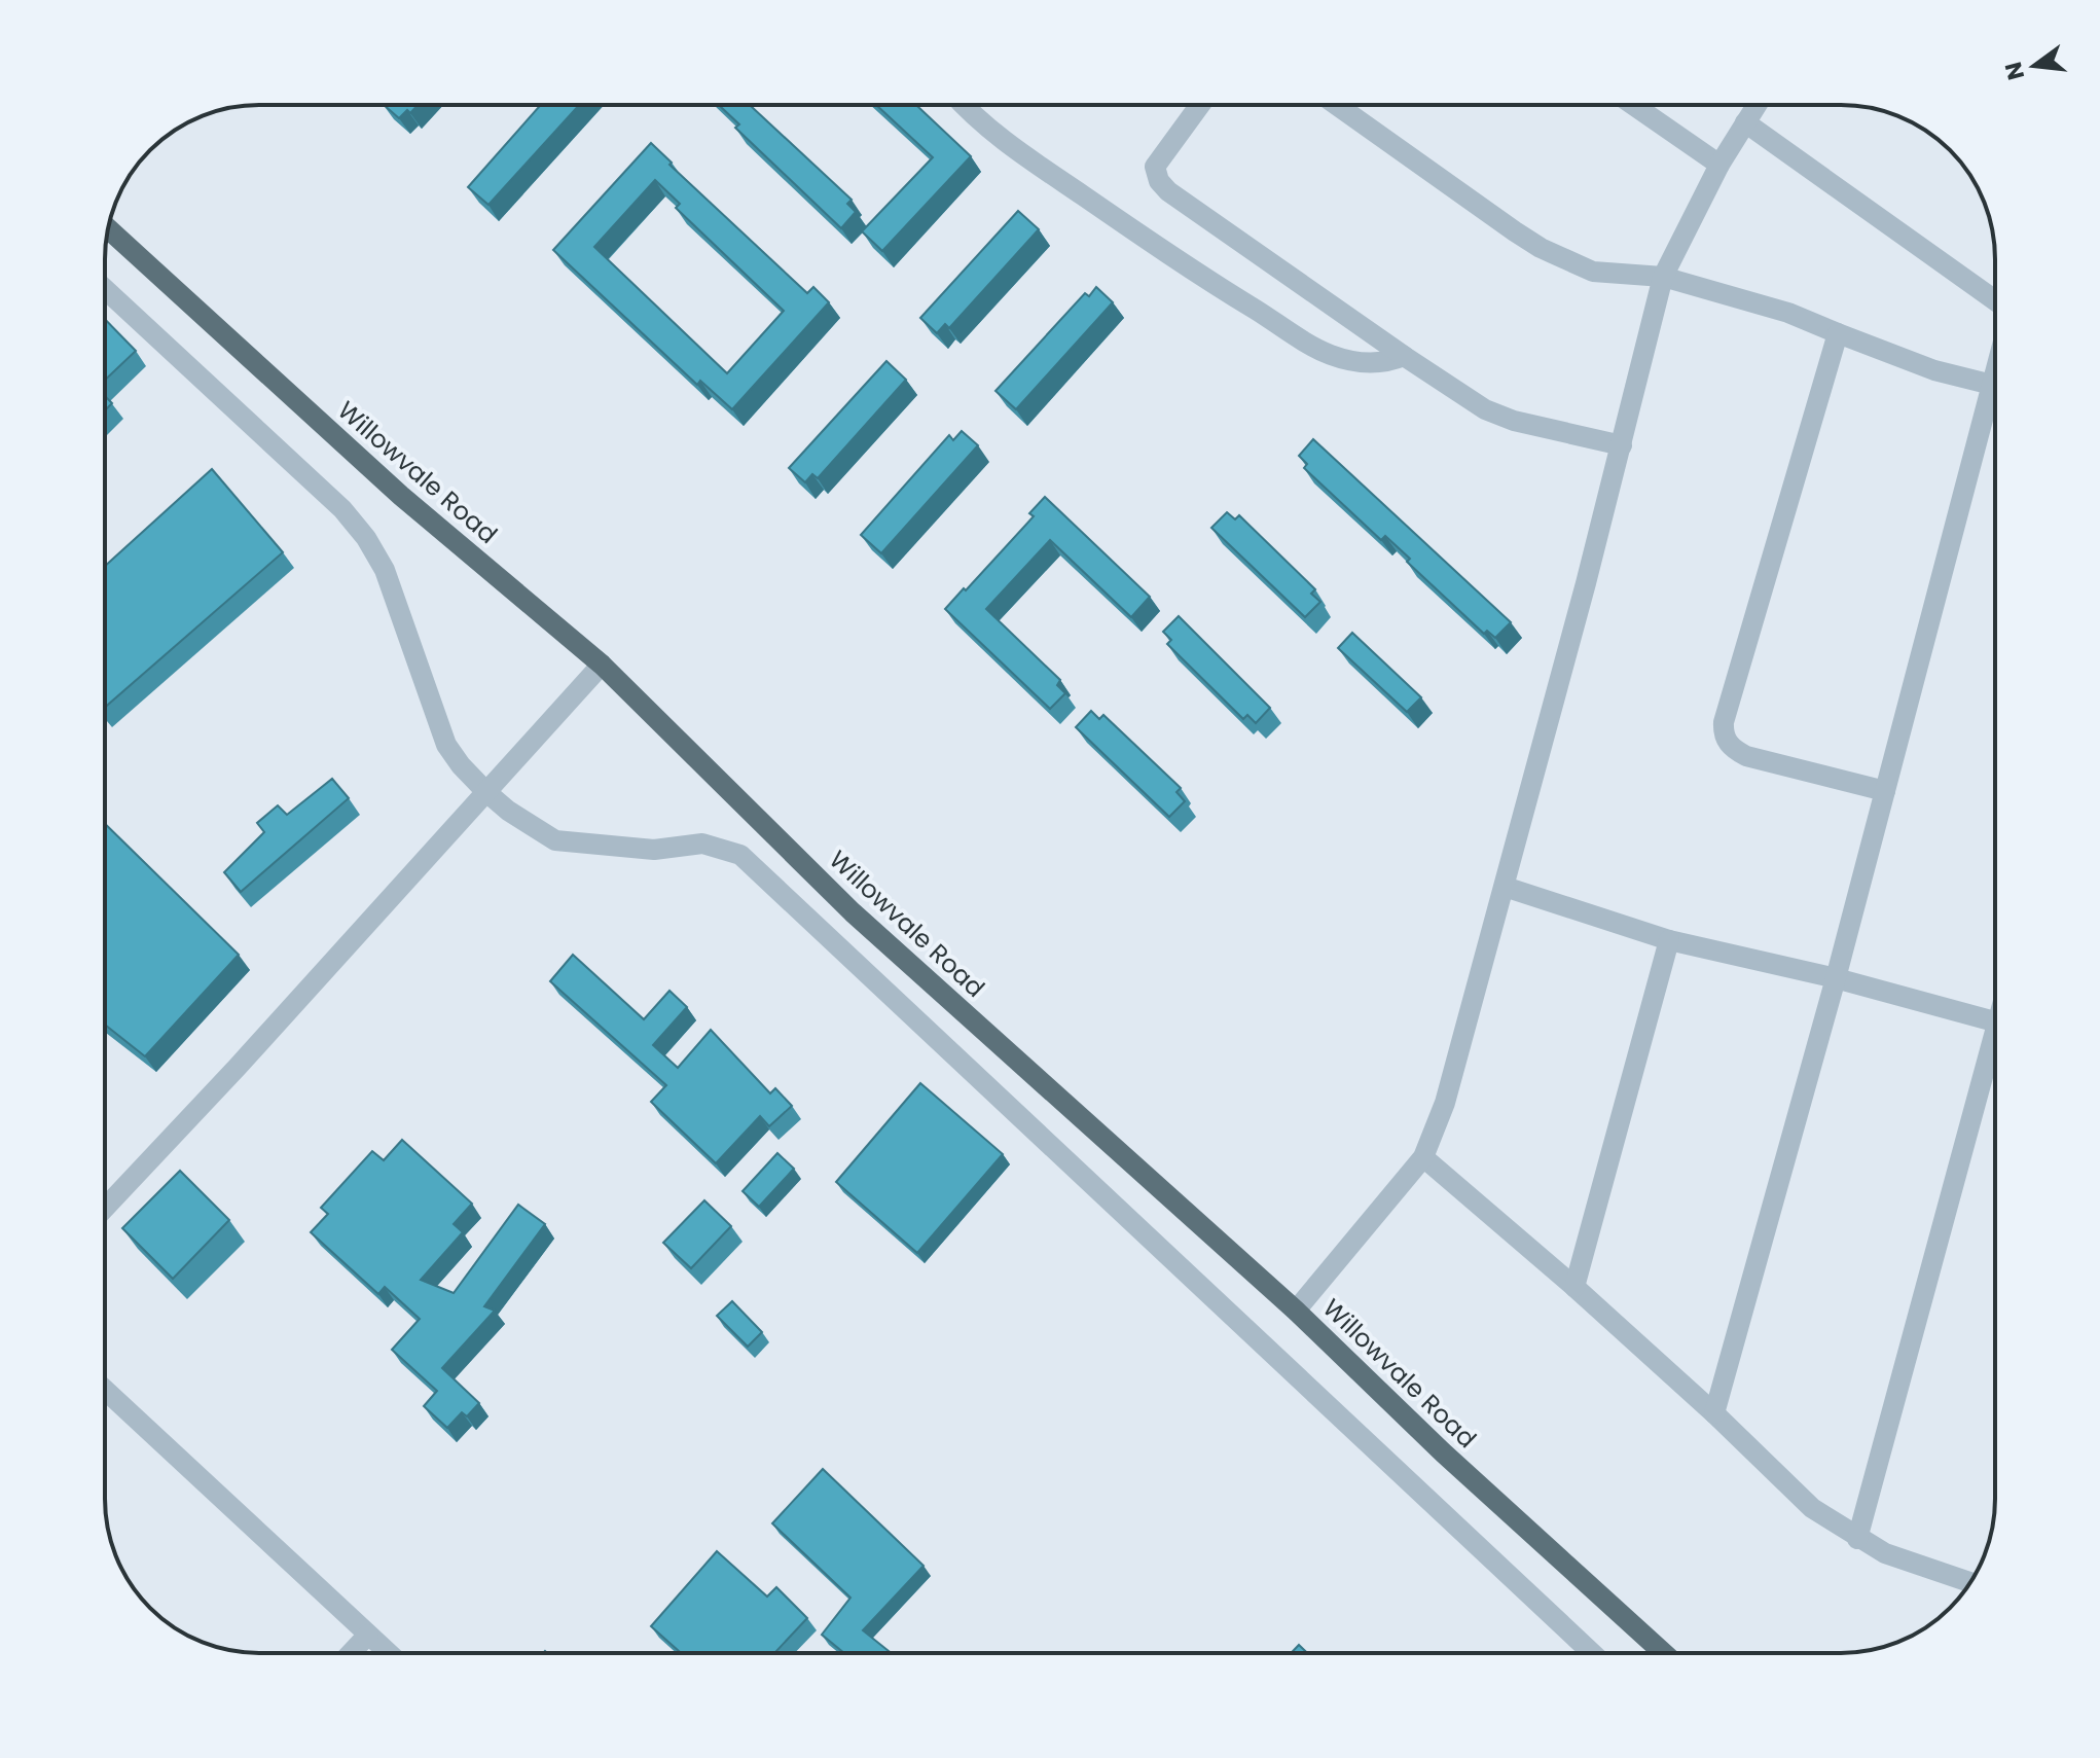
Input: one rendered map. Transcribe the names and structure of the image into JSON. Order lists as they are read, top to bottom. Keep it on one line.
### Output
{"streets":{"main road":["Willowvale Road"]},"north":"left"}
